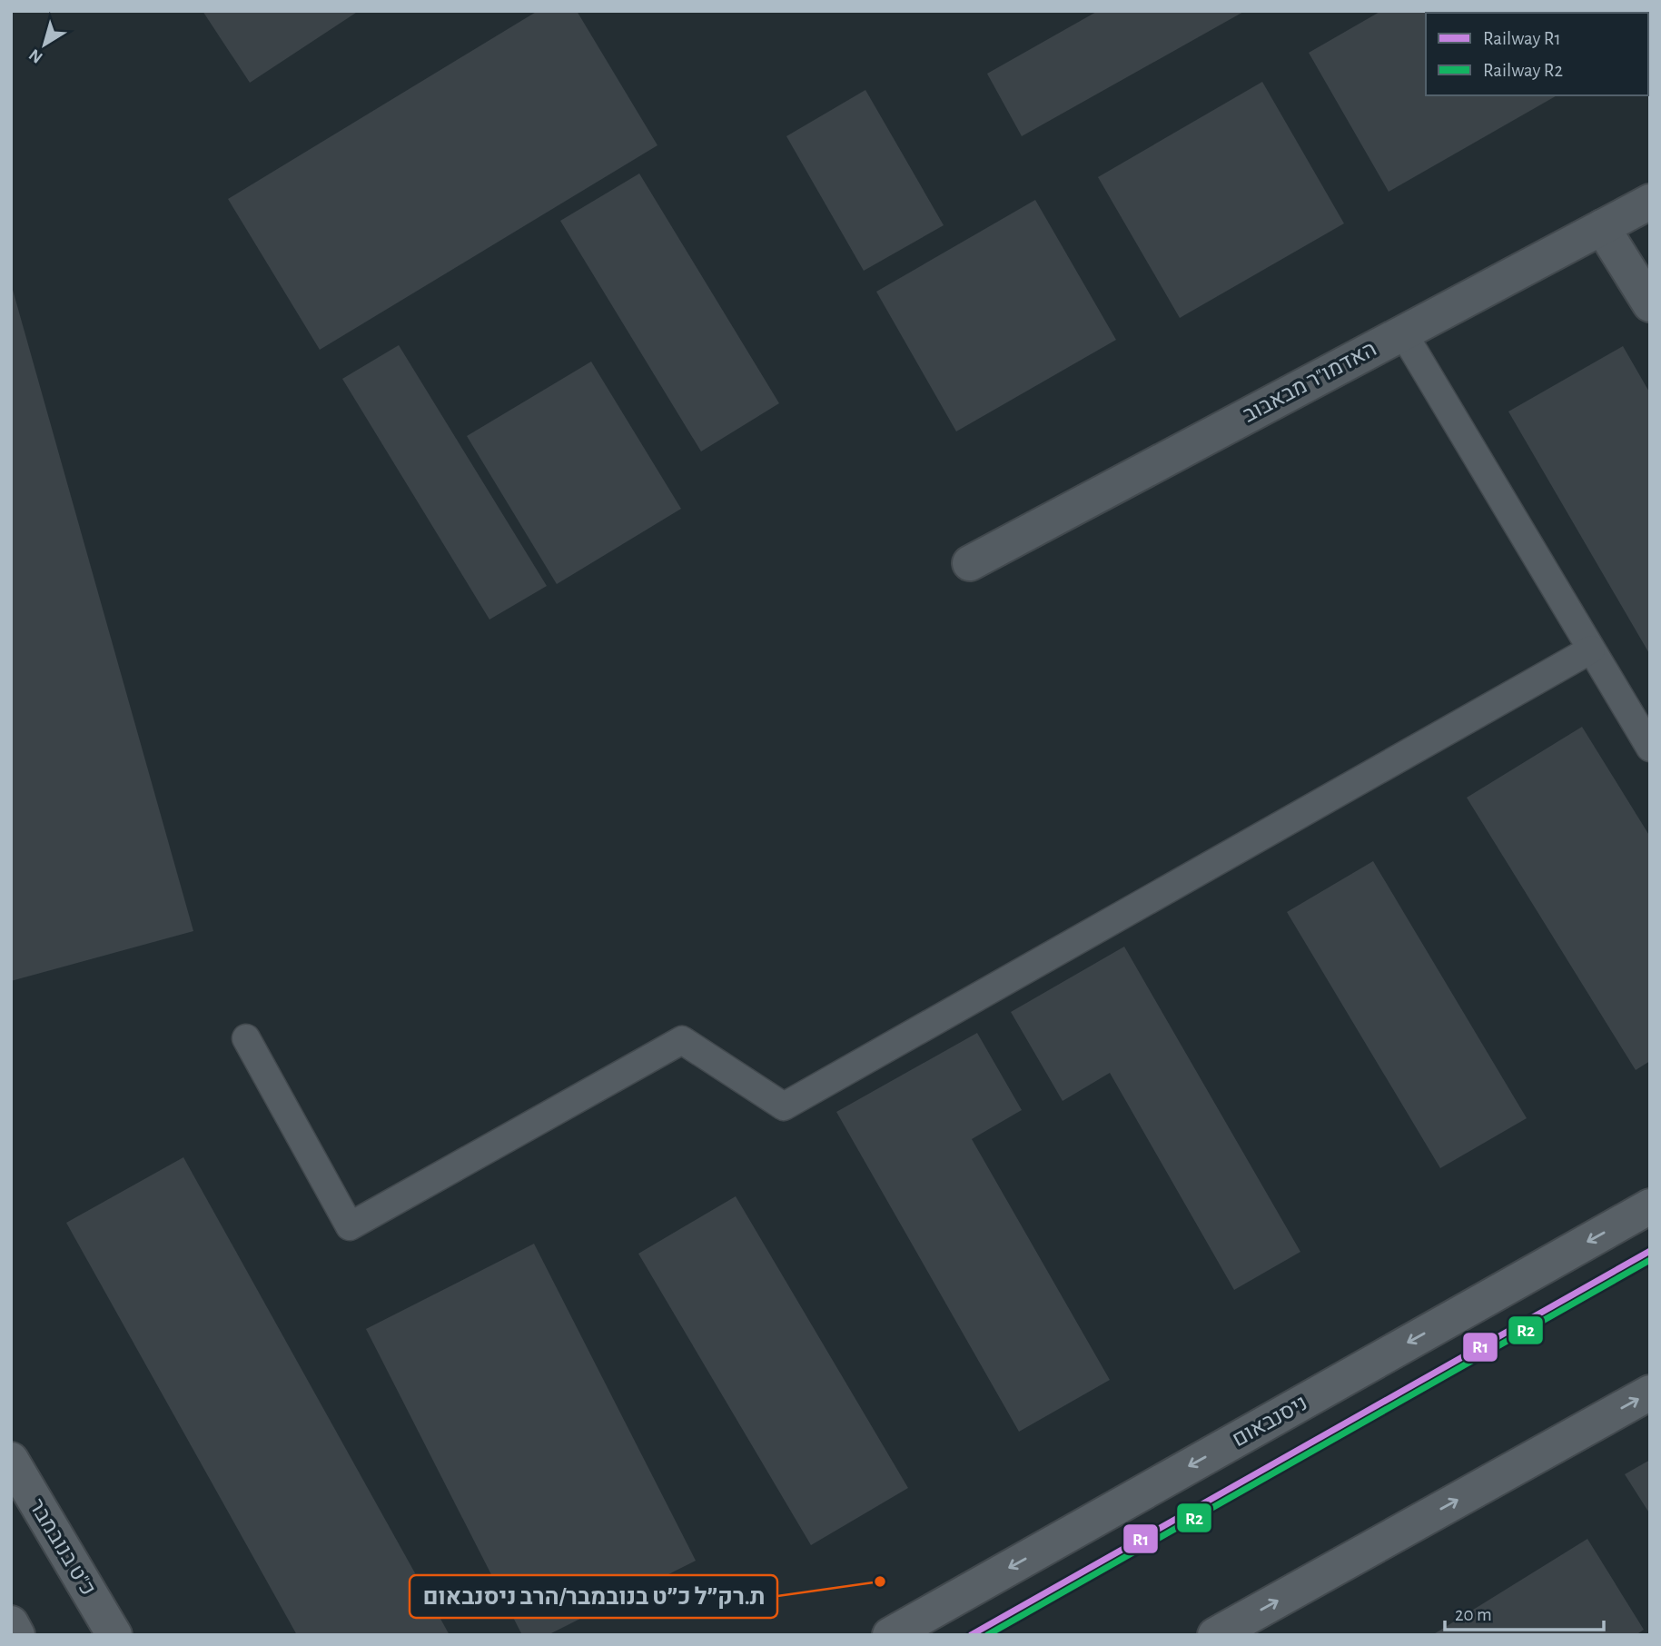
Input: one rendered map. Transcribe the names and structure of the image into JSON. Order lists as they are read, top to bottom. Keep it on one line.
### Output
{"streets":{"main road":["ניסנבאום","כ\"ט בנובמבר"],"street":["האדמו\"ר מבאבוב"]},"places":["ת.רק״ל כ״ט בנובמבר/הרב ניסנבאום"],"lines":["rail line R1","rail line R2"],"legend":["Railway R1","Railway R2"],"scale_bar":"20 m","north":"bottom left"}
